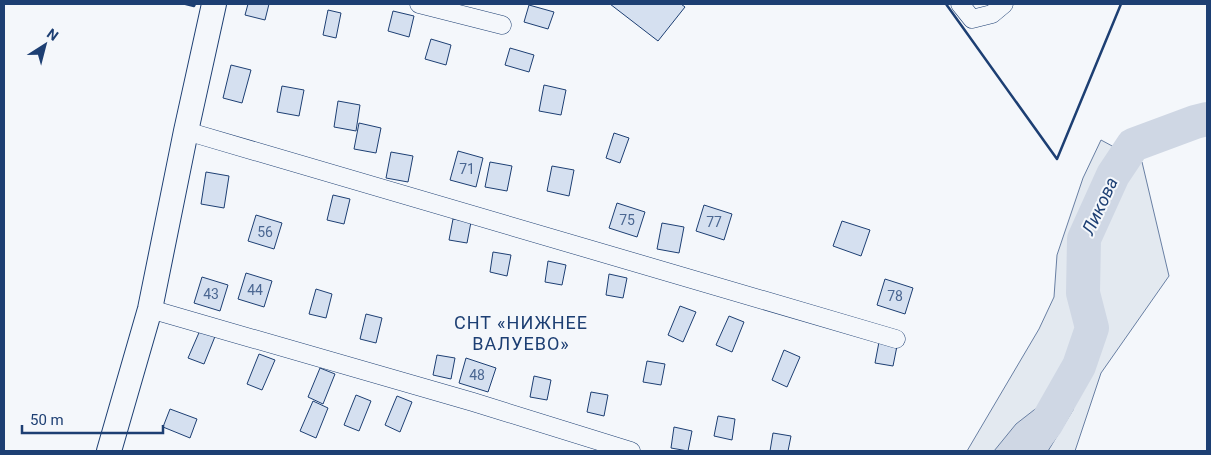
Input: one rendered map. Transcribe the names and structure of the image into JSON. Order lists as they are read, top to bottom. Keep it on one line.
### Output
{"districts":["СНТ «НИЖНЕЕ ВАЛУЕВО»"],"water":["Ликова"],"house_numbers":["71","75","77","56","44","43","78","48"],"scale_bar":"50 m","north":"top right"}
